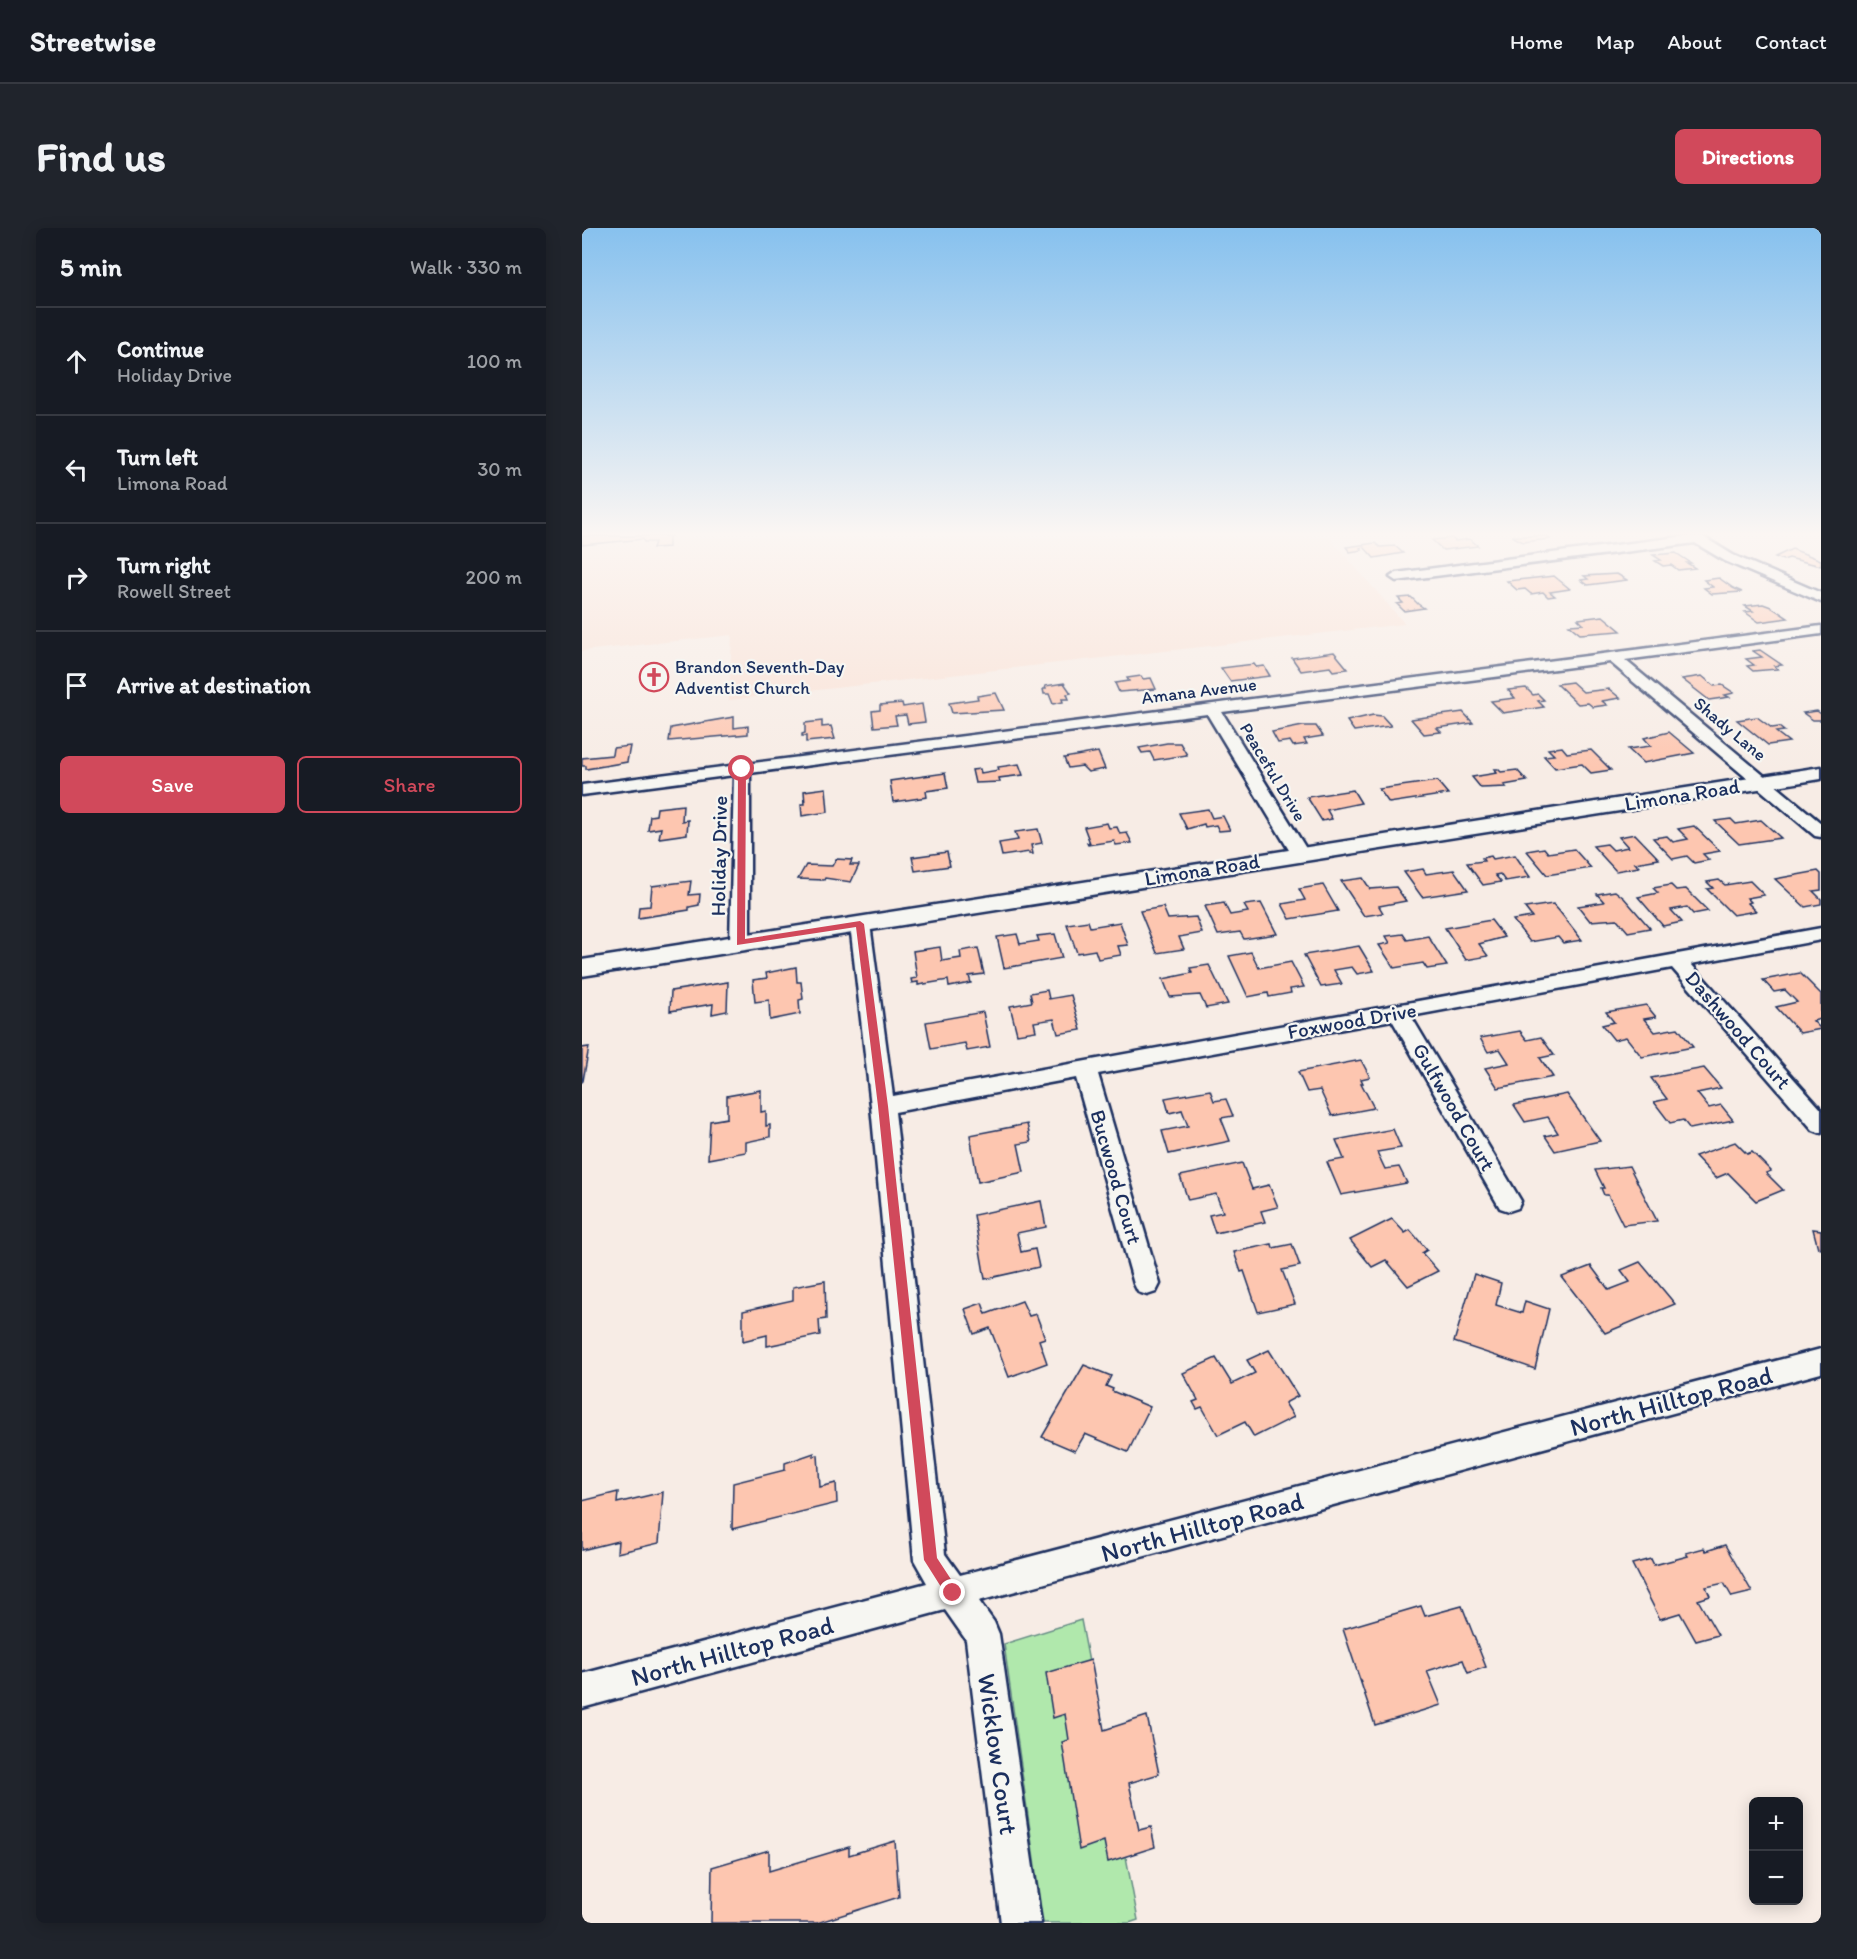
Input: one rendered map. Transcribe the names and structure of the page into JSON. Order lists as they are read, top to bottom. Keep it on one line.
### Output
{"streets":{"street":["Amana Avenue","Shady Lane","Peaceful Drive","Limona Road","Holiday Drive","Foxwood Drive","Dashwood Court","Gulfwood Court","Bucwood Court","North Hilltop Road","Wicklow Court"]},"crossings":[["Amana Avenue","Shady Lane"],["Amana Avenue","Peaceful Drive"],["Amana Avenue","Holiday Drive"],["Shady Lane","Limona Road"],["Peaceful Drive","Limona Road"],["Limona Road","Holiday Drive"],["Limona Road","Wicklow Court"],["Foxwood Drive","Dashwood Court"],["Foxwood Drive","Gulfwood Court"],["Foxwood Drive","Bucwood Court"],["Foxwood Drive","Wicklow Court"],["North Hilltop Road","Wicklow Court"]],"places":{"church":["Brandon Seventh-Day Adventist Church"]},"page":{"header":"Streetwise","nav":["Home","Map","About","Contact"],"buttons":["Directions",["Save","Share"]],"title":"Find us","heading":["5 min","Walk · 330 m"],"list":[["Continue","Holiday Drive","100 m"],["Turn left","Limona Road","30 m"],["Turn right","Rowell Street","200 m"],"Arrive at destination"],"map_buttons":["+","−"]}}
